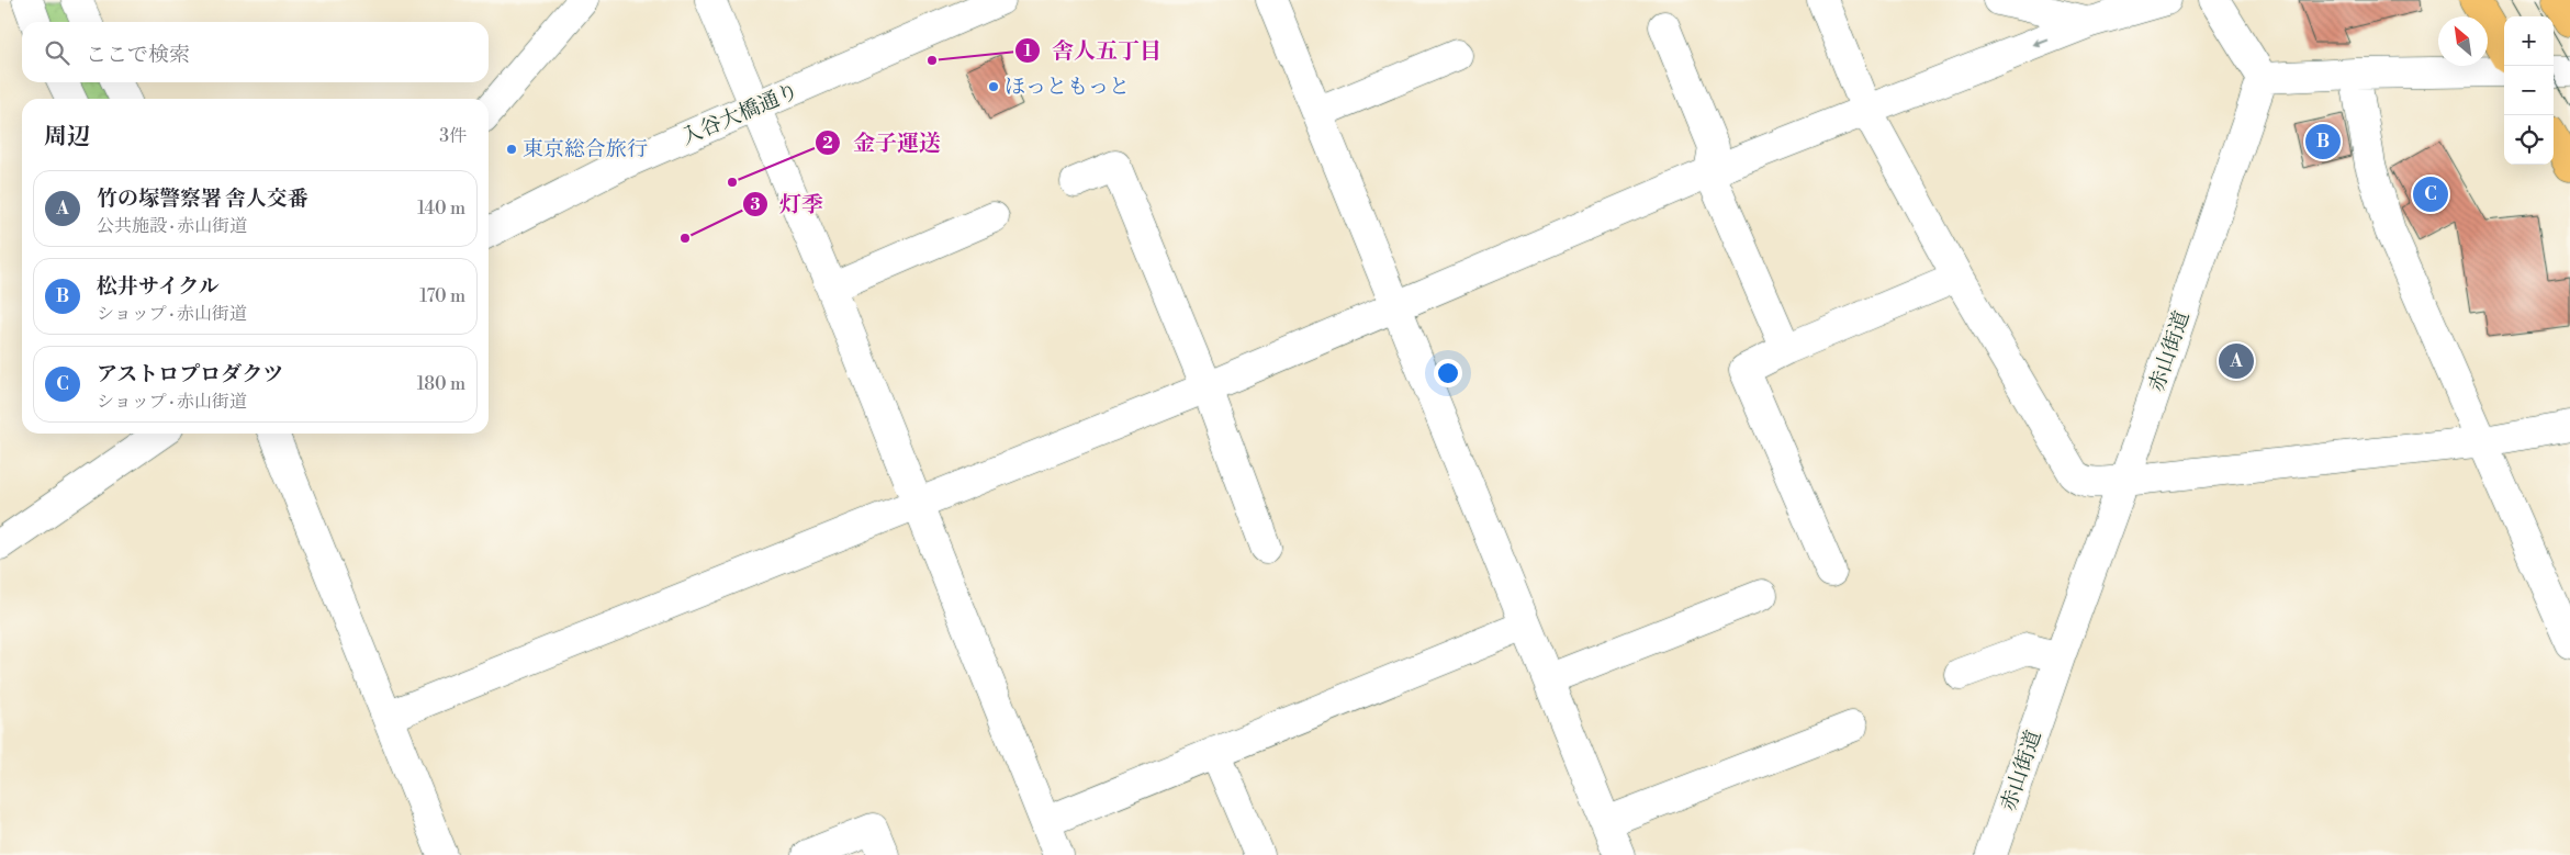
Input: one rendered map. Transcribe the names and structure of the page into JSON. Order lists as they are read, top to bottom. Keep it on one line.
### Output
{"streets":{"street":["入谷大橋通り","赤山街道"]},"places":["舎人五丁目","ほっともっと","東京総合旅行","金子運送","灯季"],"north":"top left","page":{"map_buttons":["+","−"],"search":"ここで検索","heading":["周辺","3件"],"pins":["B","C","A"],"list":[{"mark":"A","name":"竹の塚警察署 舎人交番","note":"公共施設 · 赤山街道","value":"140 m"},{"mark":"B","name":"松井サイクル","note":"ショップ · 赤山街道","value":"170 m"},{"mark":"C","name":"アストロプロダクツ","note":"ショップ · 赤山街道","value":"180 m"}]}}
